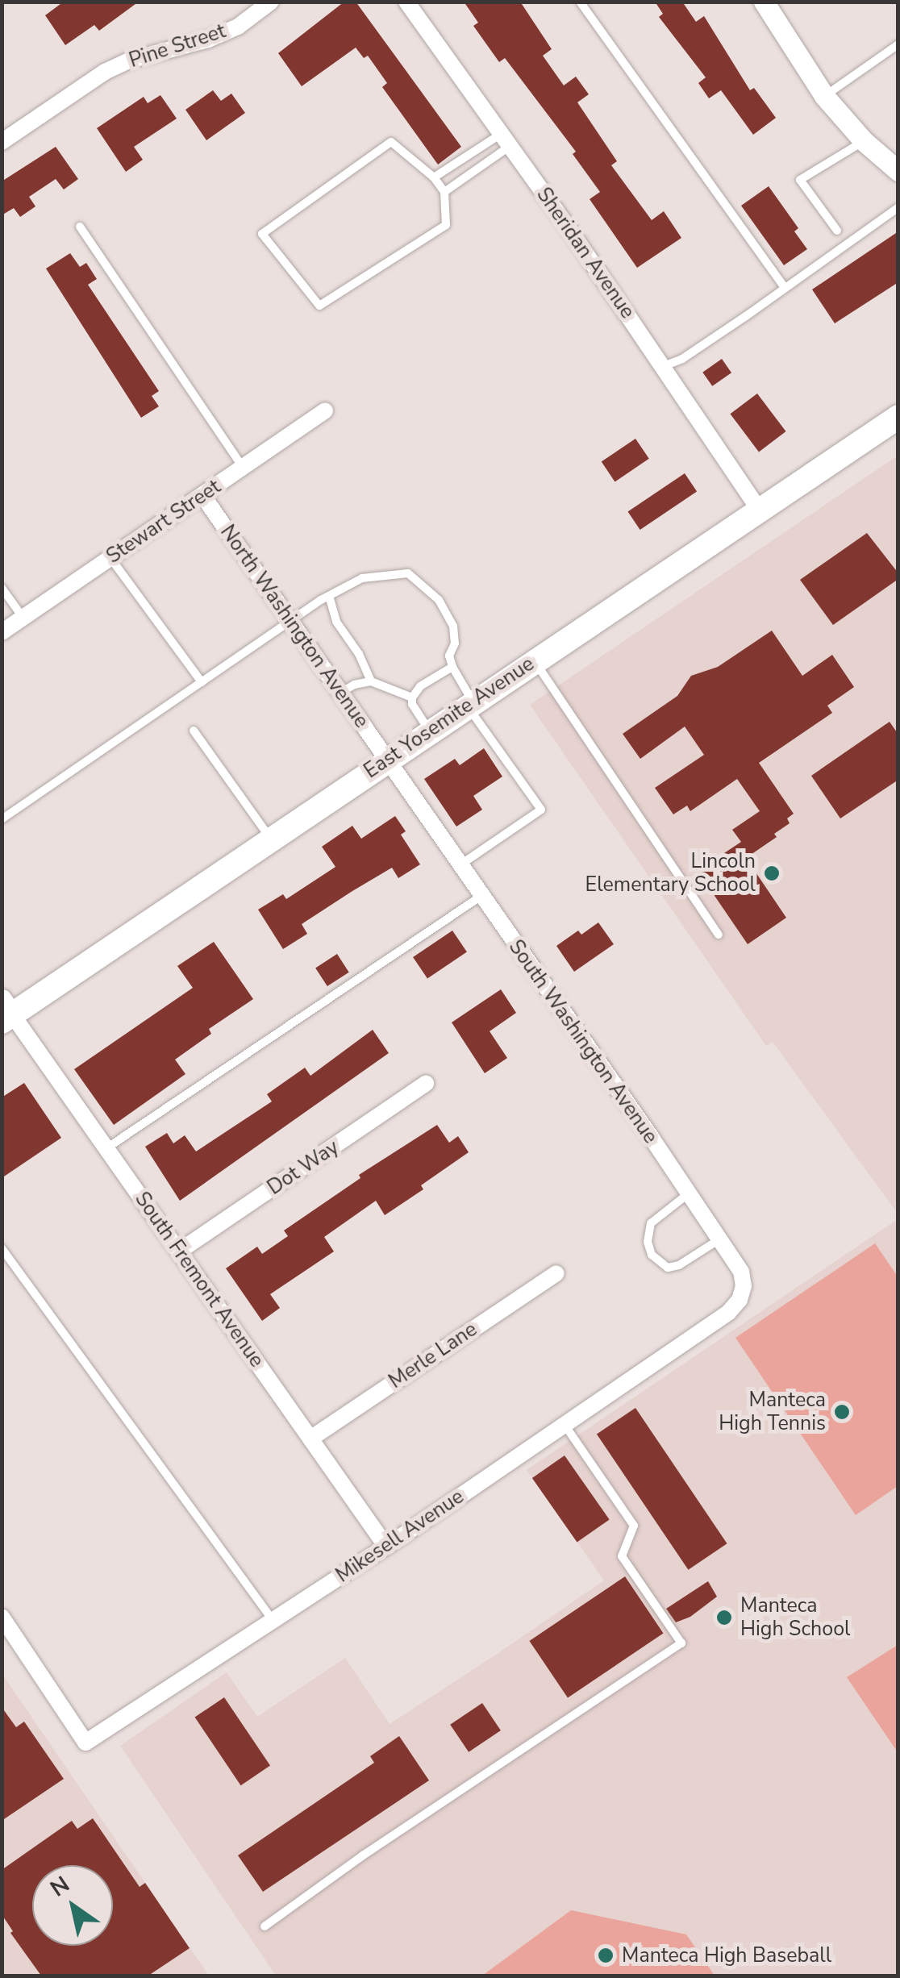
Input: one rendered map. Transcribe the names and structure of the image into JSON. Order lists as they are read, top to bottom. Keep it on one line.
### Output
{"streets":{"main road":["East Yosemite Avenue"],"street":["Pine Street","Sheridan Avenue","Stewart Street","North Washington Avenue","South Washington Avenue","Dot Way","South Fremont Avenue","Merle Lane","Mikesell Avenue"]},"crossings":[["Sheridan Avenue","East Yosemite Avenue"],["Stewart Street","North Washington Avenue"],["North Washington Avenue","East Yosemite Avenue"],["North Washington Avenue","South Washington Avenue"],["East Yosemite Avenue","South Washington Avenue"],["East Yosemite Avenue","South Fremont Avenue"],["South Washington Avenue","Mikesell Avenue"],["Dot Way","South Fremont Avenue"],["South Fremont Avenue","Merle Lane"],["South Fremont Avenue","Mikesell Avenue"]],"places":["Lincoln Elementary School","Manteca High Tennis","Manteca High School","Manteca High Baseball"],"north":"top left"}
